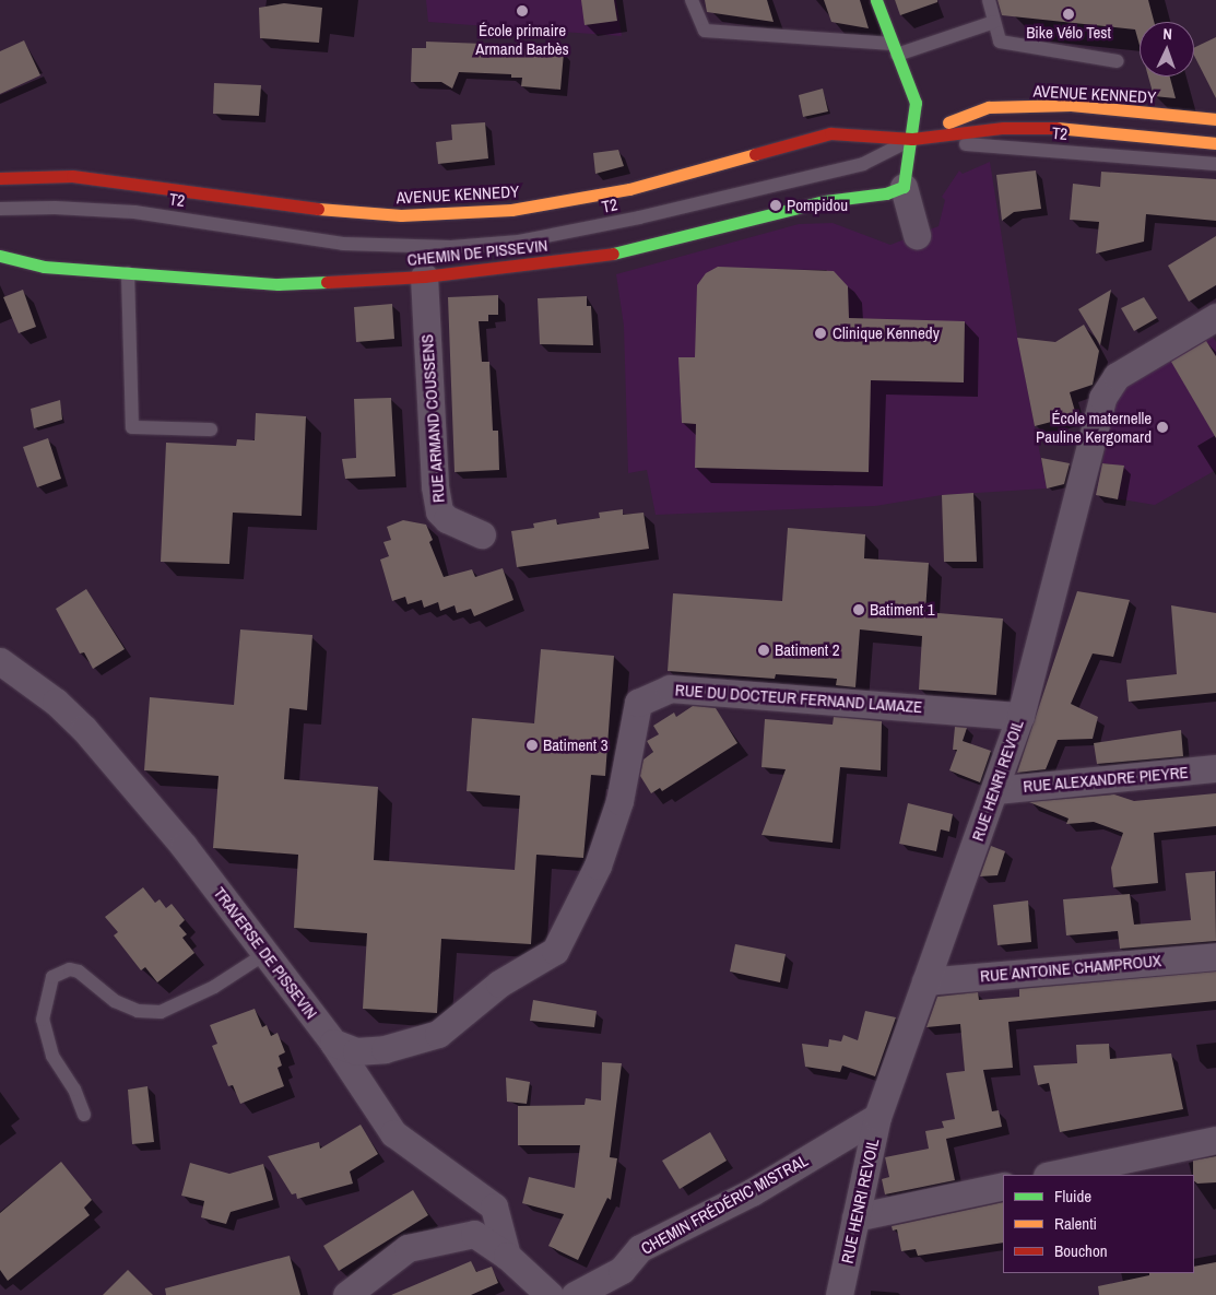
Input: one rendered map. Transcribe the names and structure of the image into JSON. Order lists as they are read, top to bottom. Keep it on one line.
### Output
{"streets":{"main road":["AVENUE KENNEDY","CHEMIN DE PISSEVIN"],"street":["RUE ARMAND COUSSENS","RUE DU DOCTEUR FERNAND LAMAZE","RUE ALEXANDRE PIEYRE","RUE HENRI REVOIL","TRAVERSE DE PISSEVIN","RUE ANTOINE CHAMPROUX","CHEMIN FRÉDÉRIC MISTRAL"],"lane":["T2"]},"crossings":[["AVENUE KENNEDY","T2"],["CHEMIN DE PISSEVIN","RUE ARMAND COUSSENS"],["RUE DU DOCTEUR FERNAND LAMAZE","RUE HENRI REVOIL"],["RUE DU DOCTEUR FERNAND LAMAZE","TRAVERSE DE PISSEVIN"],["RUE ALEXANDRE PIEYRE","RUE HENRI REVOIL"],["RUE HENRI REVOIL","RUE ANTOINE CHAMPROUX"],["RUE HENRI REVOIL","CHEMIN FRÉDÉRIC MISTRAL"]],"places":["École primaire Armand Barbès","Bike Vélo Test","Pompidou","Clinique Kennedy","École maternelle Pauline Kergomard","Batiment 1","Batiment 2","Batiment 3"],"legend":["Fluide","Ralenti","Bouchon"],"north":"top"}
